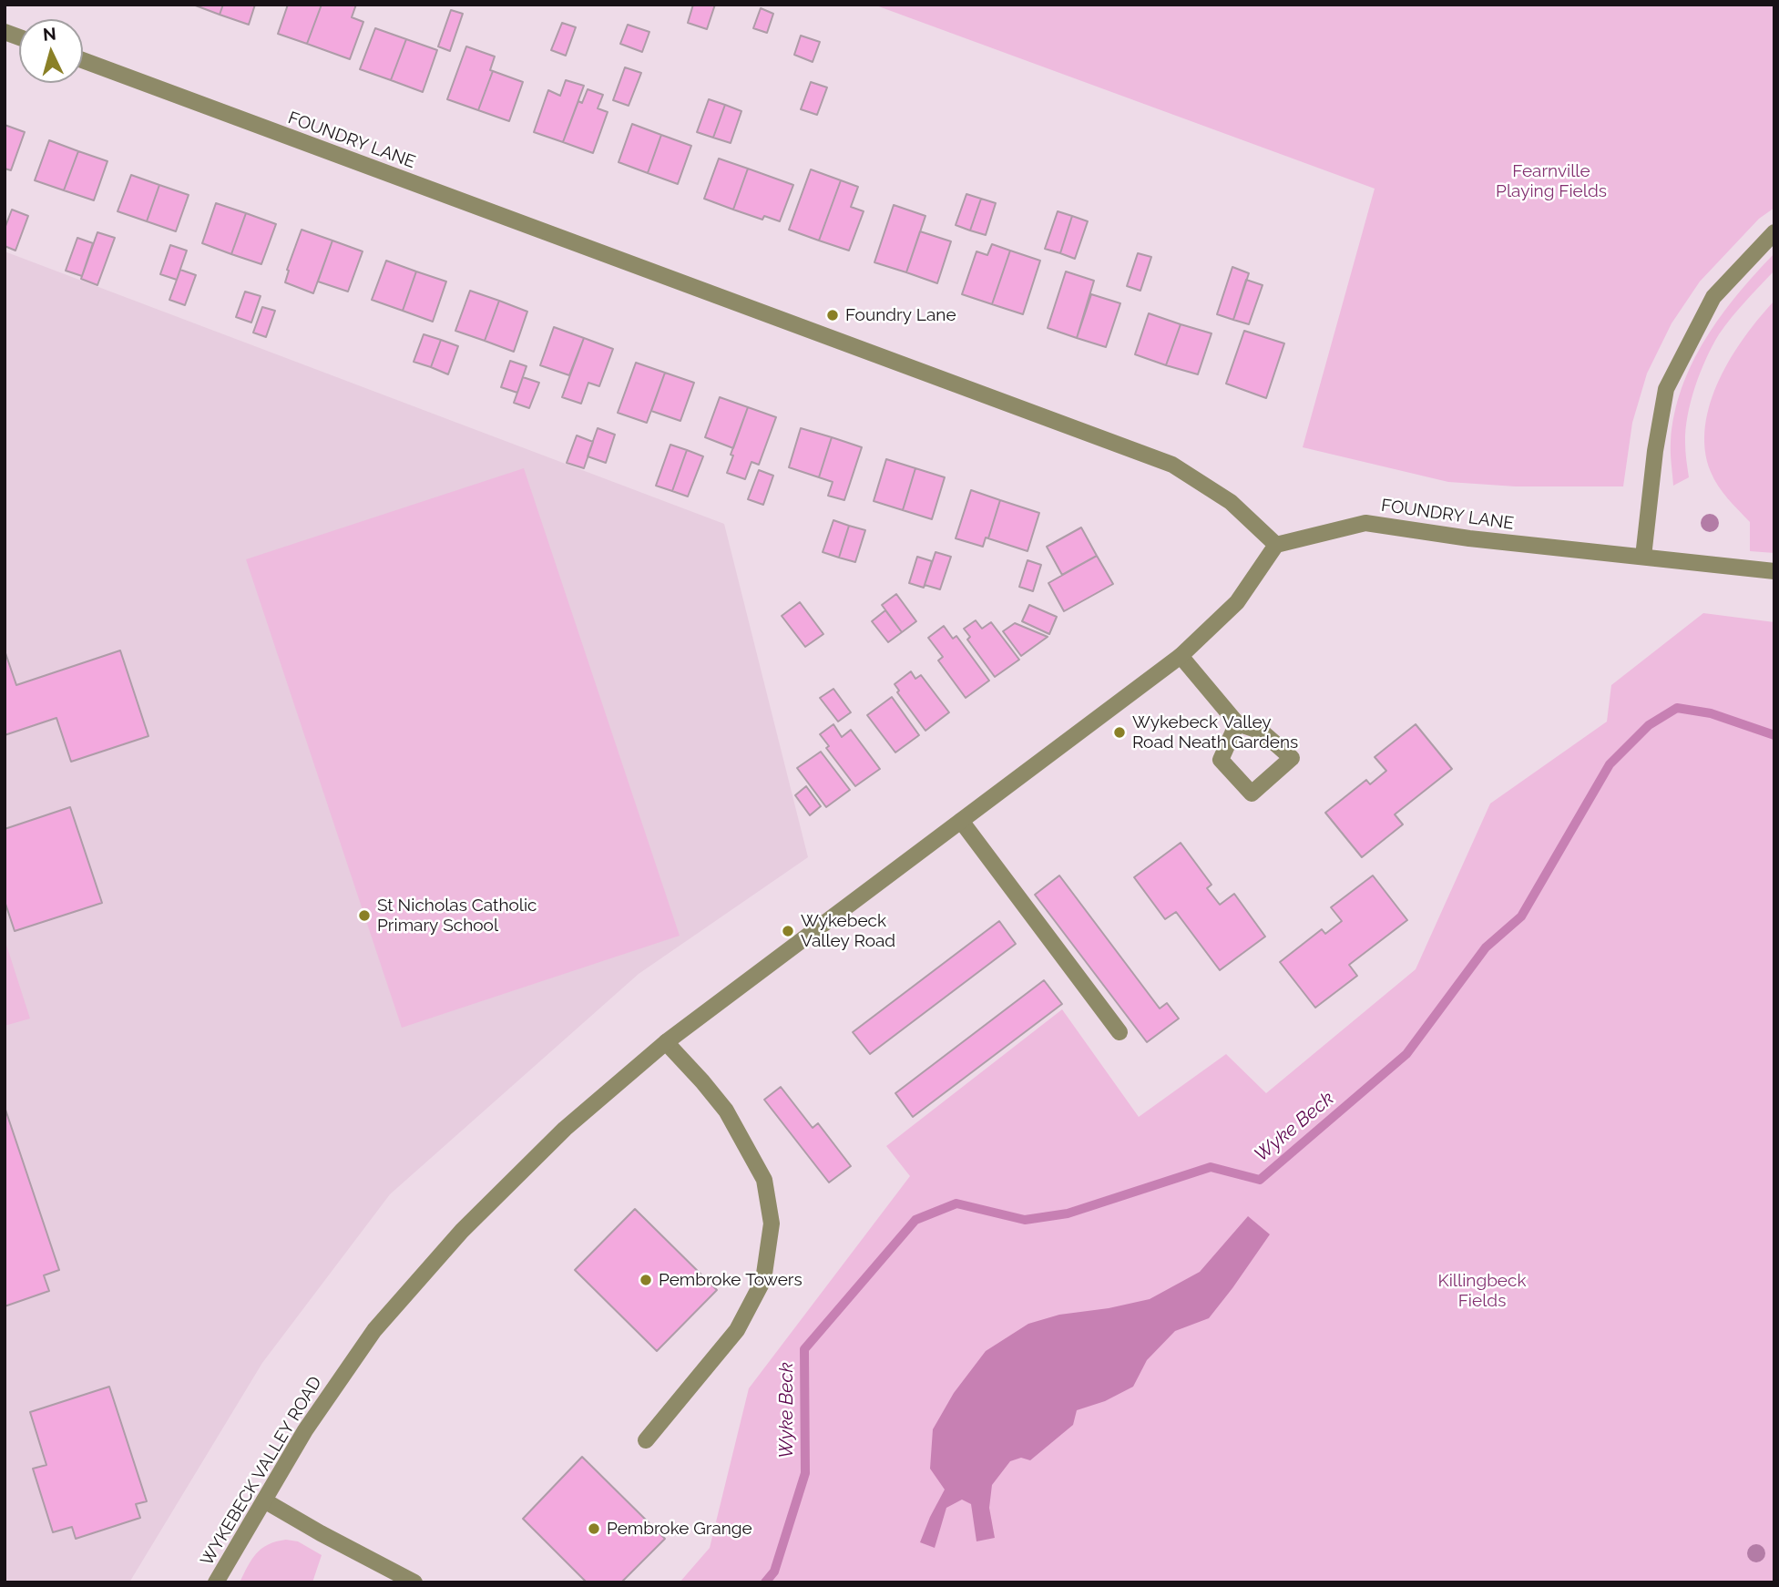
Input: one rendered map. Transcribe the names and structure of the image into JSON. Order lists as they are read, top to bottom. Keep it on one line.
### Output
{"streets":{"street":["FOUNDRY LANE","WYKEBECK VALLEY ROAD"]},"crossings":[["FOUNDRY LANE","WYKEBECK VALLEY ROAD"]],"water":["Wyke Beck"],"parks":["Fearnville Playing Fields","Killingbeck Fields"],"places":["Foundry Lane","Wykebeck Valley Road Neath Gardens","St Nicholas Catholic Primary School","Wykebeck Valley Road","Pembroke Towers","Pembroke Grange"],"north":"top"}
